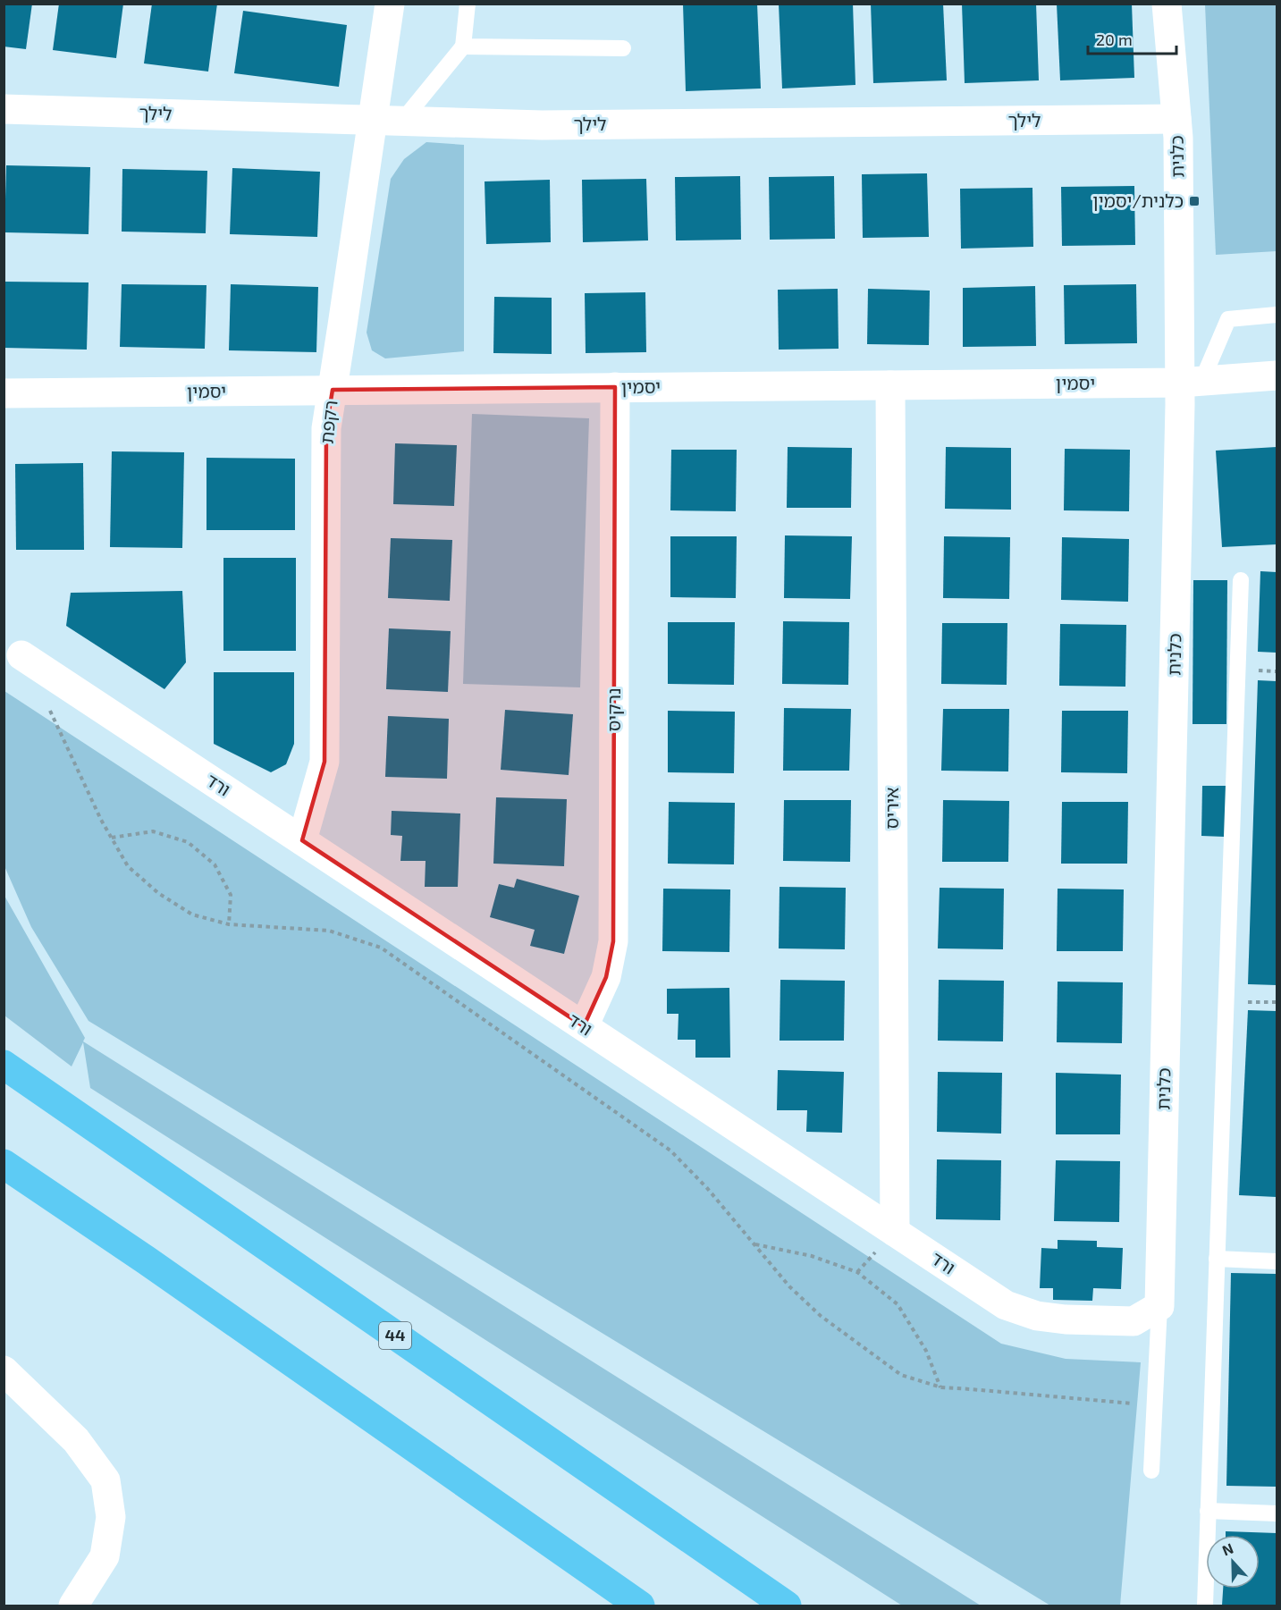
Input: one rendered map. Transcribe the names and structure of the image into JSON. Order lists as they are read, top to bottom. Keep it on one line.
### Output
{"streets":{"highway":["44"],"street":["לילך","כלנית","יסמין","רקפת","נרקיס","ורד","איריס"]},"crossings":[["לילך","כלנית"],["לילך","רקפת"],["כלנית","יסמין"],["כלנית","ורד"],["יסמין","רקפת"],["יסמין","נרקיס"],["יסמין","איריס"],["רקפת","ורד"],["נרקיס","ורד"],["ורד","איריס"]],"places":{"transit":["כלנית/יסמין"]},"scale_bar":"20 m","north":"top"}
